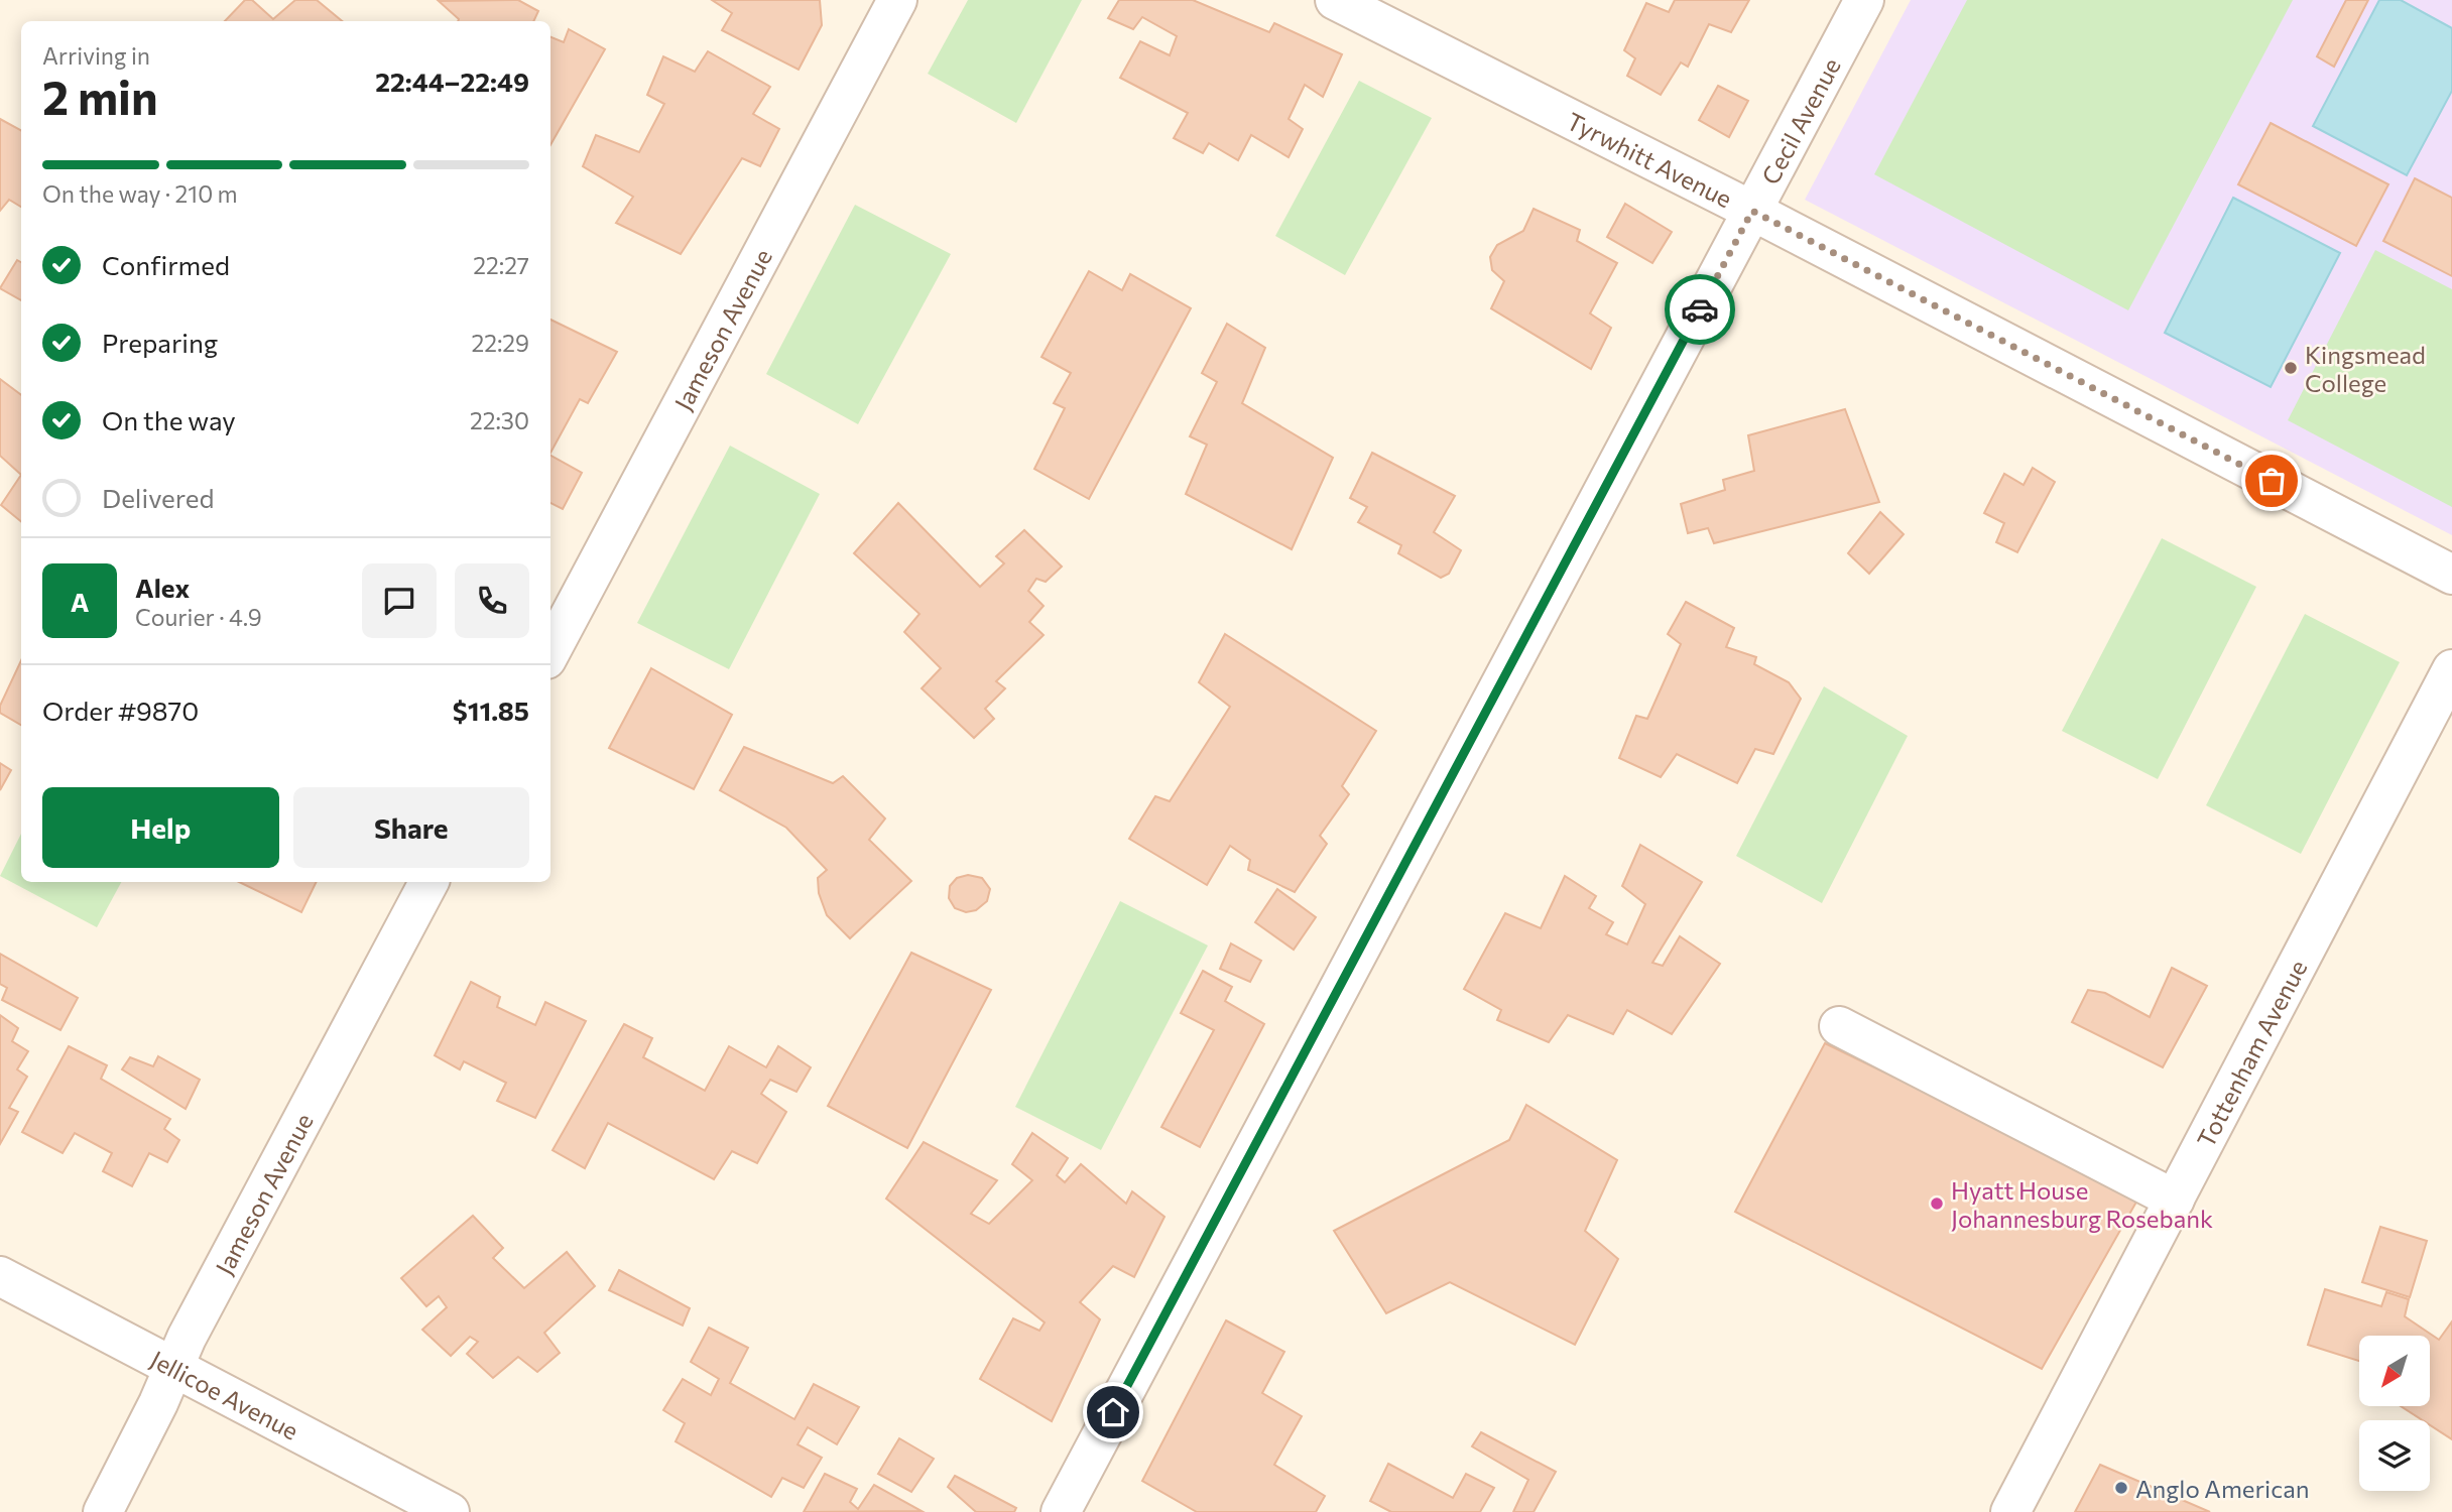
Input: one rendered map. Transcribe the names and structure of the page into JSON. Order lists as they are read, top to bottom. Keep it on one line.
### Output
{"streets":{"street":["Cecil Avenue","Tyrwhitt Avenue","Jameson Avenue","Tottenham Avenue","Jellicoe Avenue"]},"crossings":[["Cecil Avenue","Tyrwhitt Avenue"],["Jameson Avenue","Jellicoe Avenue"]],"places":["Kingsmead College","Hyatt House Johannesburg Rosebank","Anglo American"],"north":"bottom left","page":{"heading":["2 min","Arriving in","22:44–22:49"],"panel":["Alex","Courier · 4.9","Order #9870","$11.85"],"bar":"On the way · 210 m","list":[["Confirmed","22:27"],["Preparing","22:29"],["On the way","22:30"],"Delivered"],"round":"A","buttons":["Help","Share"]}}
